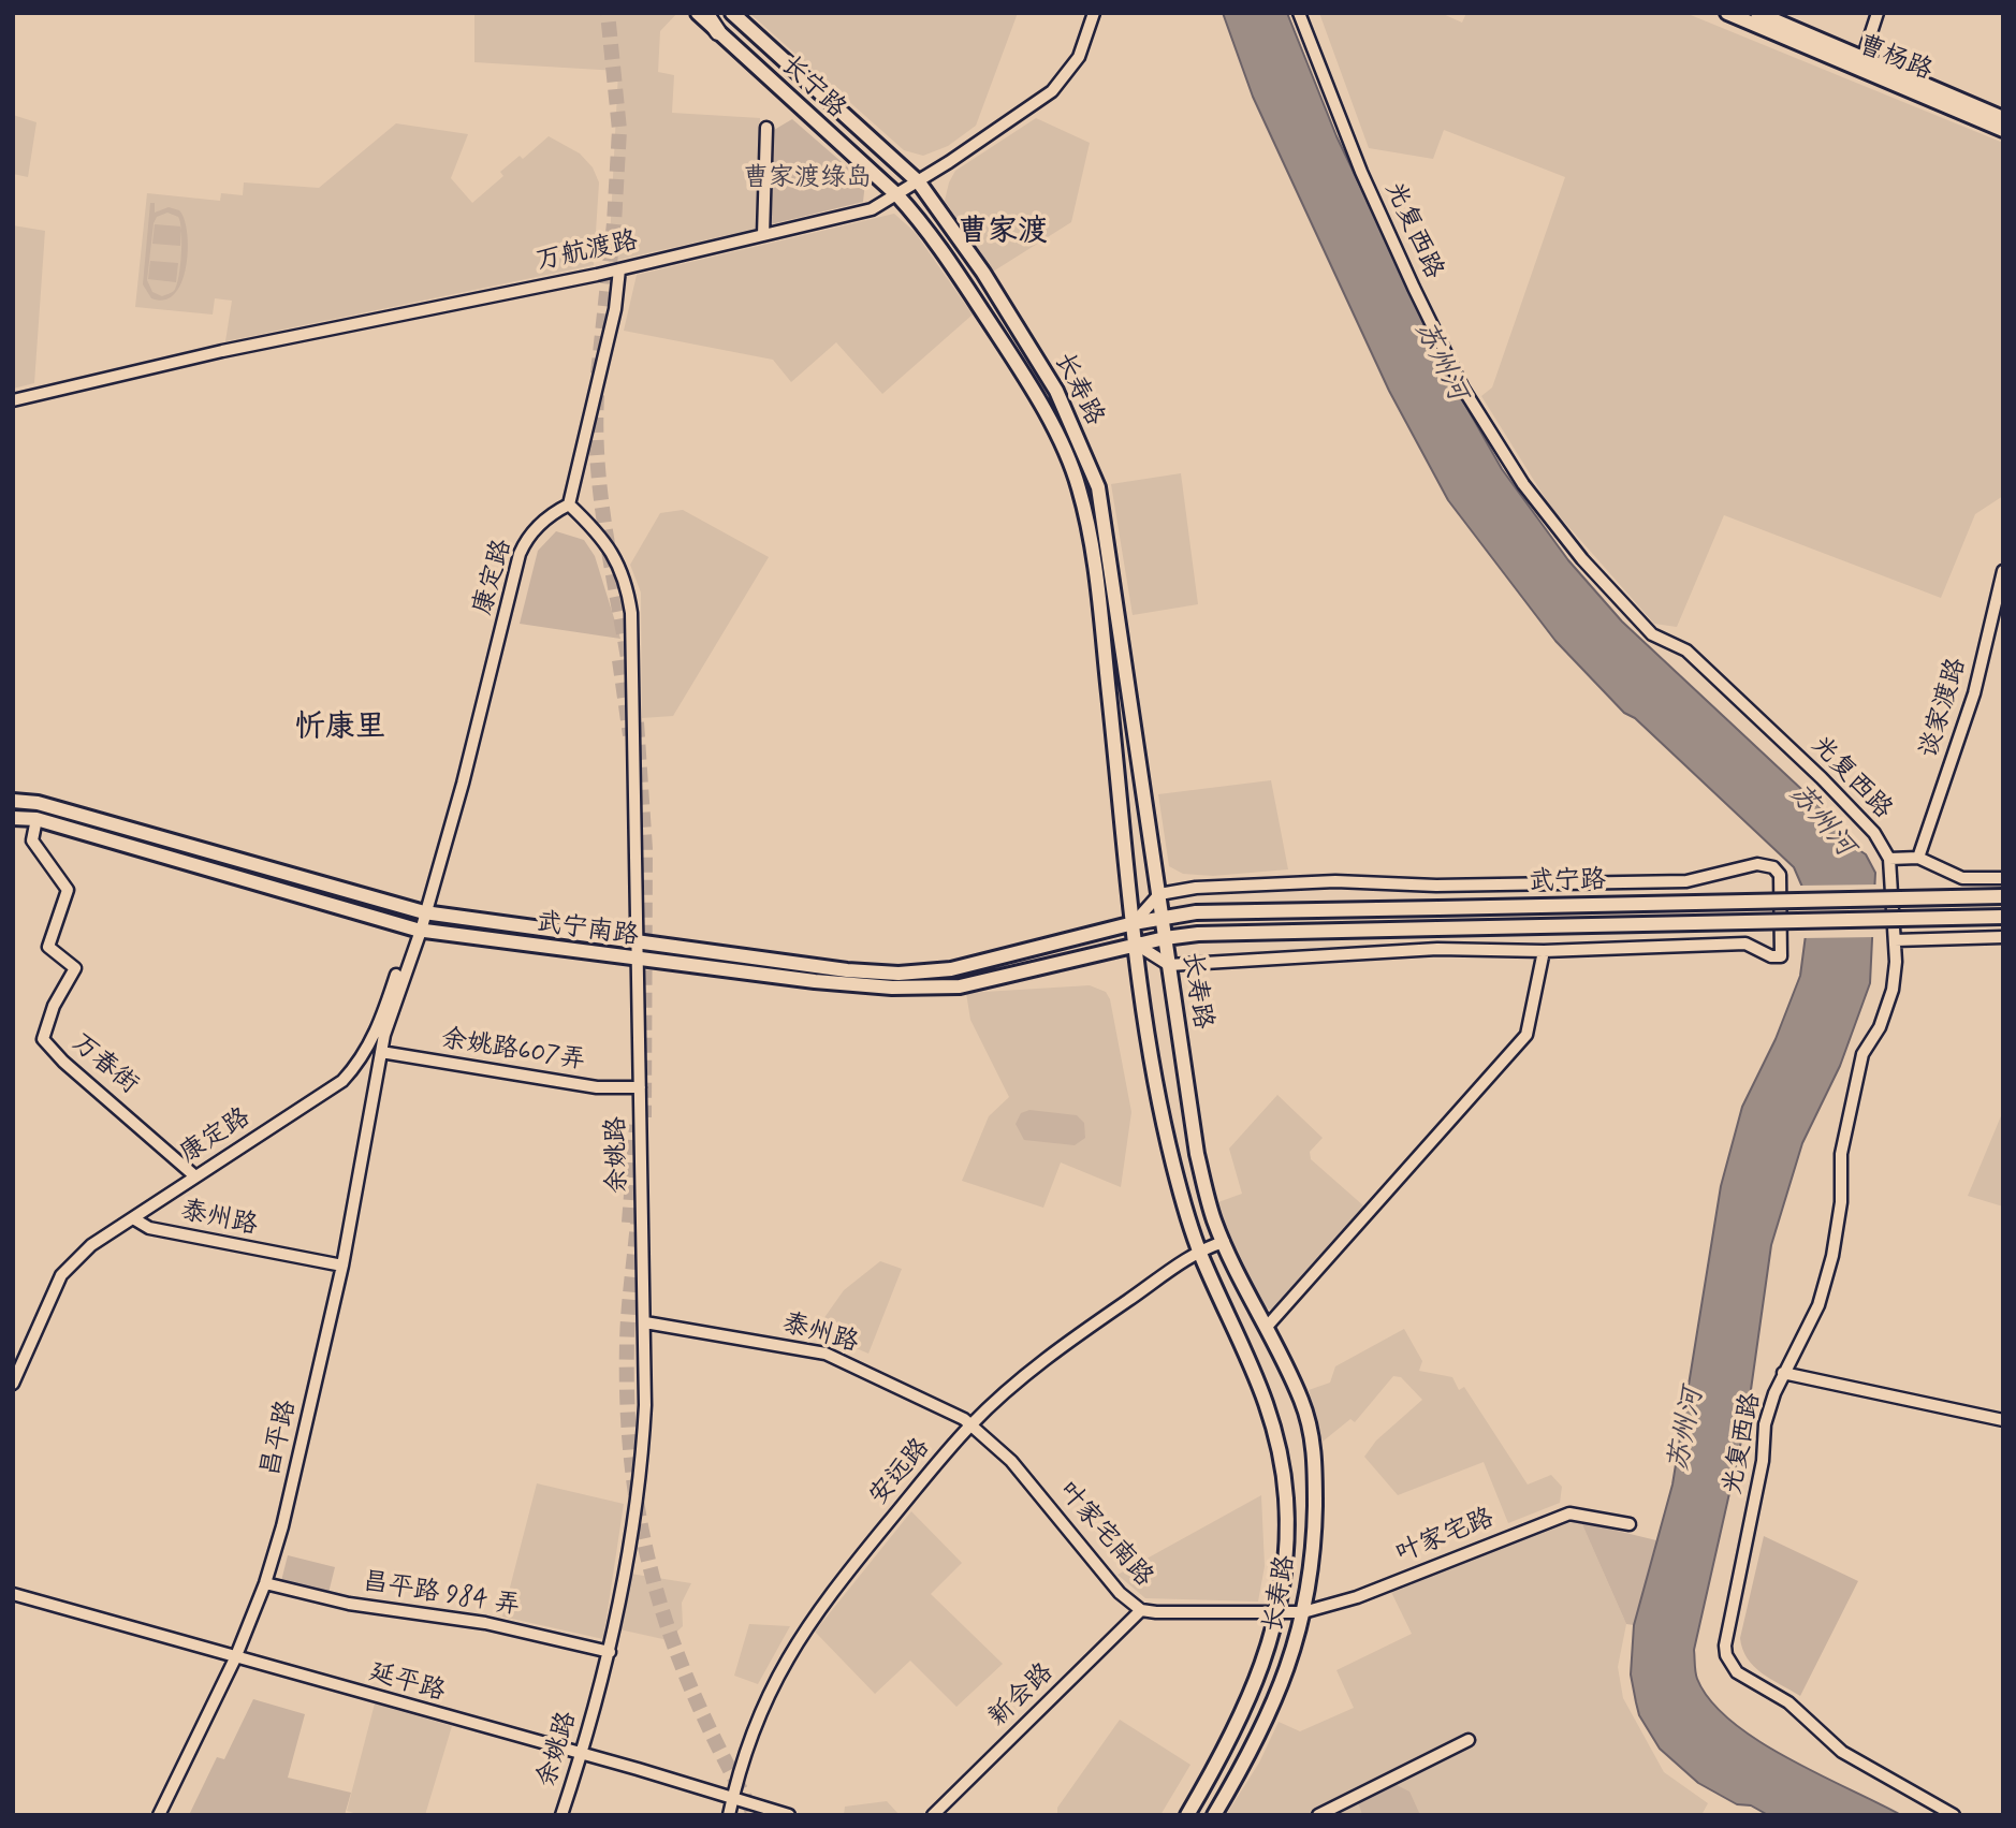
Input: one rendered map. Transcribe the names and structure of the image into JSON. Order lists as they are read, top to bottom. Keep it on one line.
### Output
{"streets":{"main road":["曹杨路","长宁路","长寿路","武宁路","武宁南路"],"street":["光复西路","万航渡路","康定路","谈家渡路","余姚路607弄","万春街","余姚路","泰州路","昌平路","安远路","叶家宅南路","叶家宅路","昌平路 984 弄","延平路","新会路"]},"crossings":[["长宁路","万航渡路"],["长宁路","长寿路"],["万航渡路","长寿路"],["长寿路","武宁路"],["长寿路","武宁南路"],["长寿路","安远路"],["长寿路","叶家宅南路"],["长寿路","叶家宅路"],["康定路","武宁南路"],["康定路","余姚路607弄"],["康定路","万春街"],["康定路","余姚路"],["康定路","泰州路"],["康定路","昌平路"],["武宁路","武宁南路"],["武宁南路","万春街"],["武宁南路","余姚路"],["余姚路607弄","余姚路"],["余姚路607弄","昌平路"],["余姚路","泰州路"],["余姚路","昌平路 984 弄"],["余姚路","延平路"],["泰州路","昌平路"],["泰州路","安远路"],["泰州路","叶家宅南路"],["昌平路","昌平路 984 弄"],["昌平路","延平路"],["安远路","叶家宅南路"],["安远路","延平路"],["叶家宅南路","叶家宅路"],["叶家宅南路","新会路"]],"districts":["曹家渡","忻康里"],"water":["苏州河"],"parks":["曹家渡绿岛"]}
